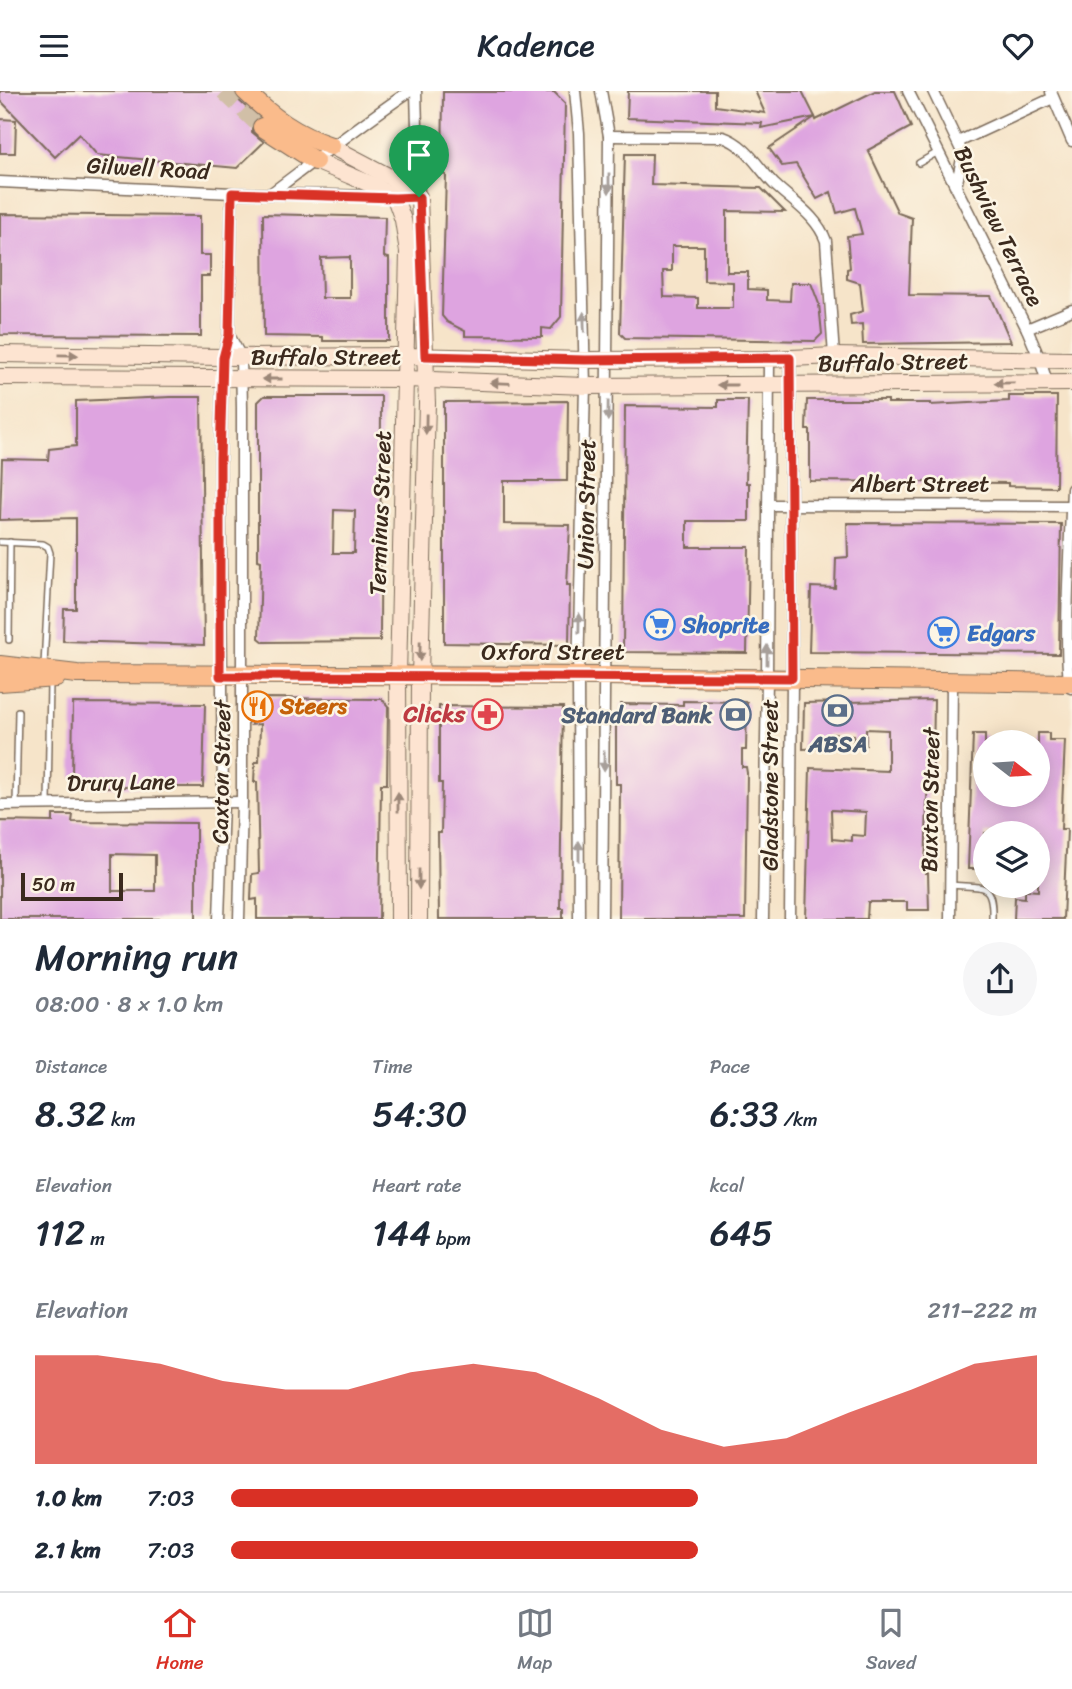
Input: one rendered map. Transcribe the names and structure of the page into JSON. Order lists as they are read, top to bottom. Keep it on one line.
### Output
{"streets":{"main road":["Buffalo Street","Terminus Street","Oxford Street"],"street":["Gilwell Road","Bushview Terrace","Albert Street","Union Street","Caxton Street","Drury Lane","Gladstone Street","Buxton Street"]},"crossings":[["Gilwell Road","Terminus Street"],["Gilwell Road","Caxton Street"],["Bushview Terrace","Buffalo Street"],["Buffalo Street","Union Street"],["Buffalo Street","Terminus Street"],["Buffalo Street","Caxton Street"],["Buffalo Street","Gladstone Street"],["Albert Street","Gladstone Street"],["Union Street","Oxford Street"],["Terminus Street","Oxford Street"],["Oxford Street","Caxton Street"],["Oxford Street","Gladstone Street"],["Oxford Street","Buxton Street"],["Caxton Street","Drury Lane"]],"places":{"supermarket":["Shoprite","Edgars"],"restaurant":["Steers"],"bank":["ABSA","Standard Bank"],"pharmacy":["Clicks"]},"scale_bar":"50 m","north":"right","page":{"header":"Kadence","scale":"50 m","heading":["Morning run","08:00 · 8 × 1.0 km"],"stats":[["Distance","8.32 km"],["Time","54:30"],["Pace","6:33 /km"],["Elevation","112 m"],["Heart rate","144 bpm"],["kcal","645"]],"chart":["Elevation","211–222 m"],"list":[{"name":"1.0 km","note":"7:03"},{"name":"2.1 km","note":"7:03"}],"tabs":["Home","Map","Saved"]}}
